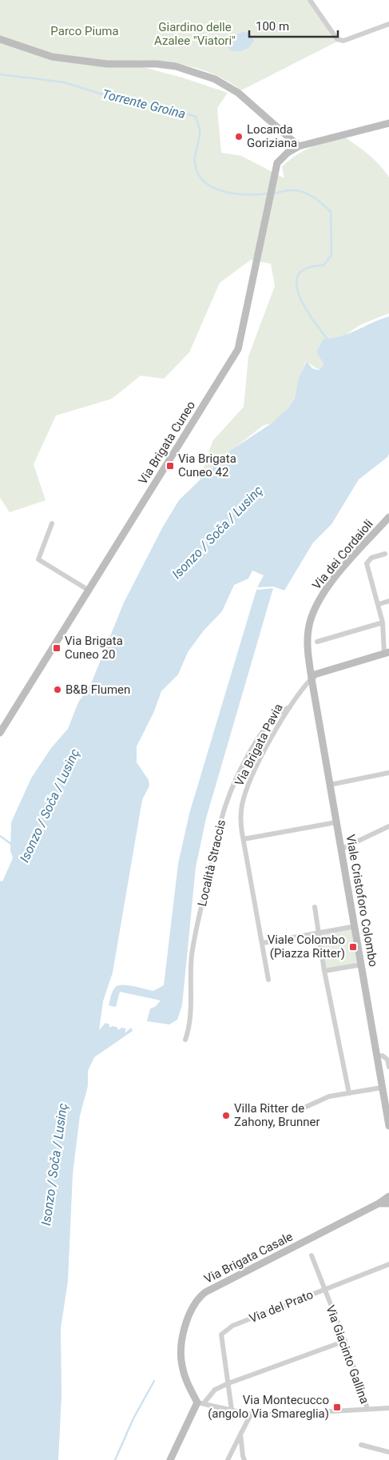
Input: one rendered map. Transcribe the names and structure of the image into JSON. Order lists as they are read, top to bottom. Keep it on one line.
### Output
{"streets":{"street":["Via Brigata Cuneo","Via dei Cordaioli","Via Brigata Pavia","Località Straccis","Viale Cristoforo Colombo","Via Brigata Casale","Via del Prato","Via Giacinto Gallina"]},"crossings":[["Via dei Cordaioli","Via Brigata Pavia"],["Via dei Cordaioli","Viale Cristoforo Colombo"],["Via Brigata Pavia","Località Straccis"],["Via Brigata Pavia","Viale Cristoforo Colombo"],["Via del Prato","Via Giacinto Gallina"]],"water":["Torrente Groina","Isonzo / Soča / Lusinç"],"parks":["Giardino delle Azalee \"Viatori\"","Parco Piuma"],"places":{"other":["Locanda Goriziana","B&B Flumen","Villa Ritter de Zahony, Brunner"],"transit":["Via Brigata Cuneo 42","Via Brigata Cuneo 20","Viale Colombo (Piazza Ritter)","Via Montecucco (angolo Via Smareglia)"]},"scale_bar":"100 m"}
